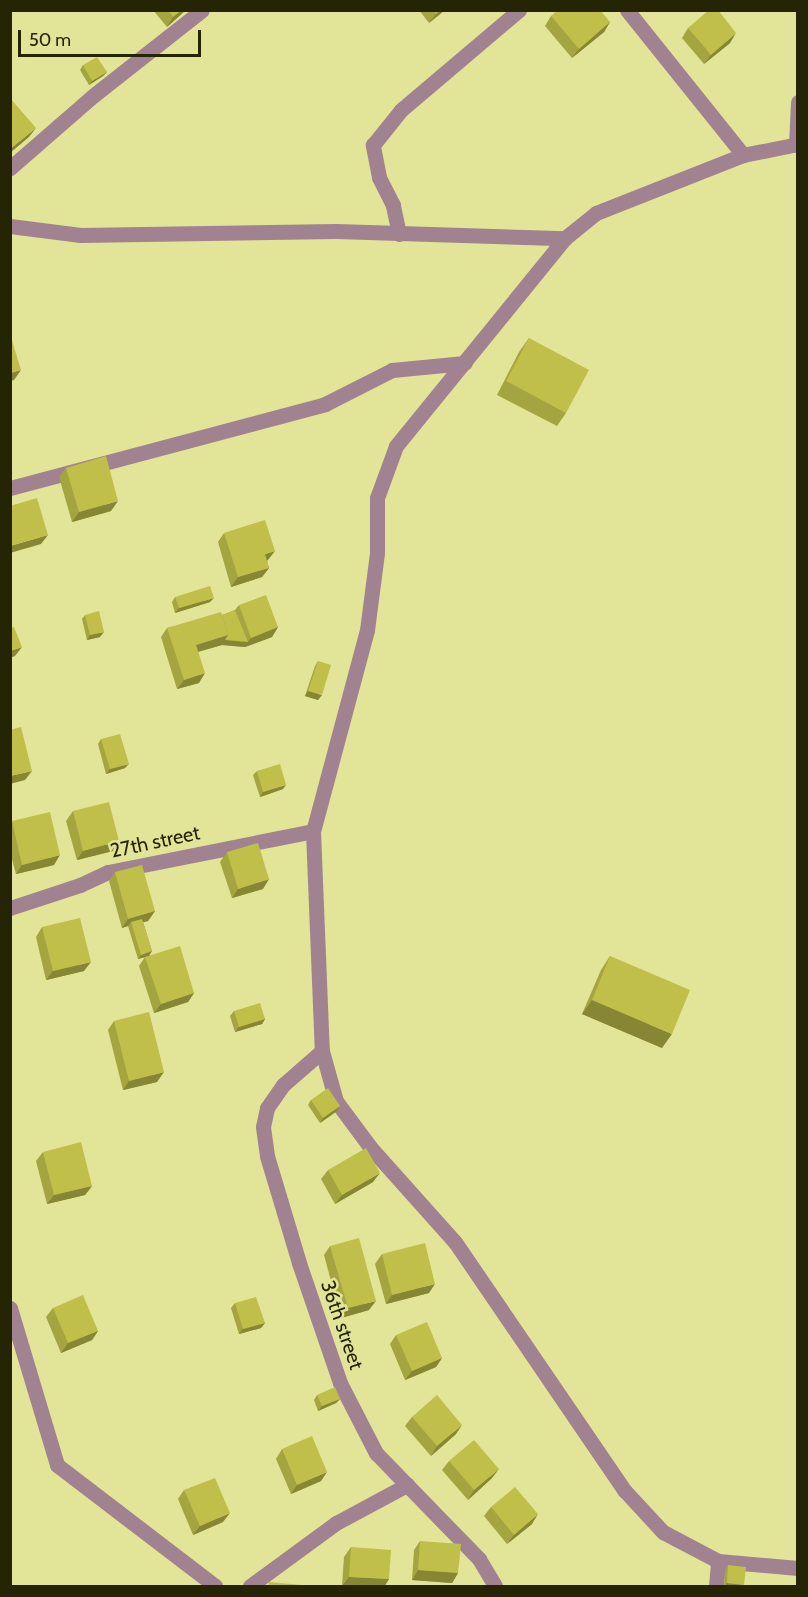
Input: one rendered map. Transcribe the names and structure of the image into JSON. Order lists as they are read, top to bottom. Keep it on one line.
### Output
{"streets":{"street":["27th street","36th street"]},"scale_bar":"50 m"}
